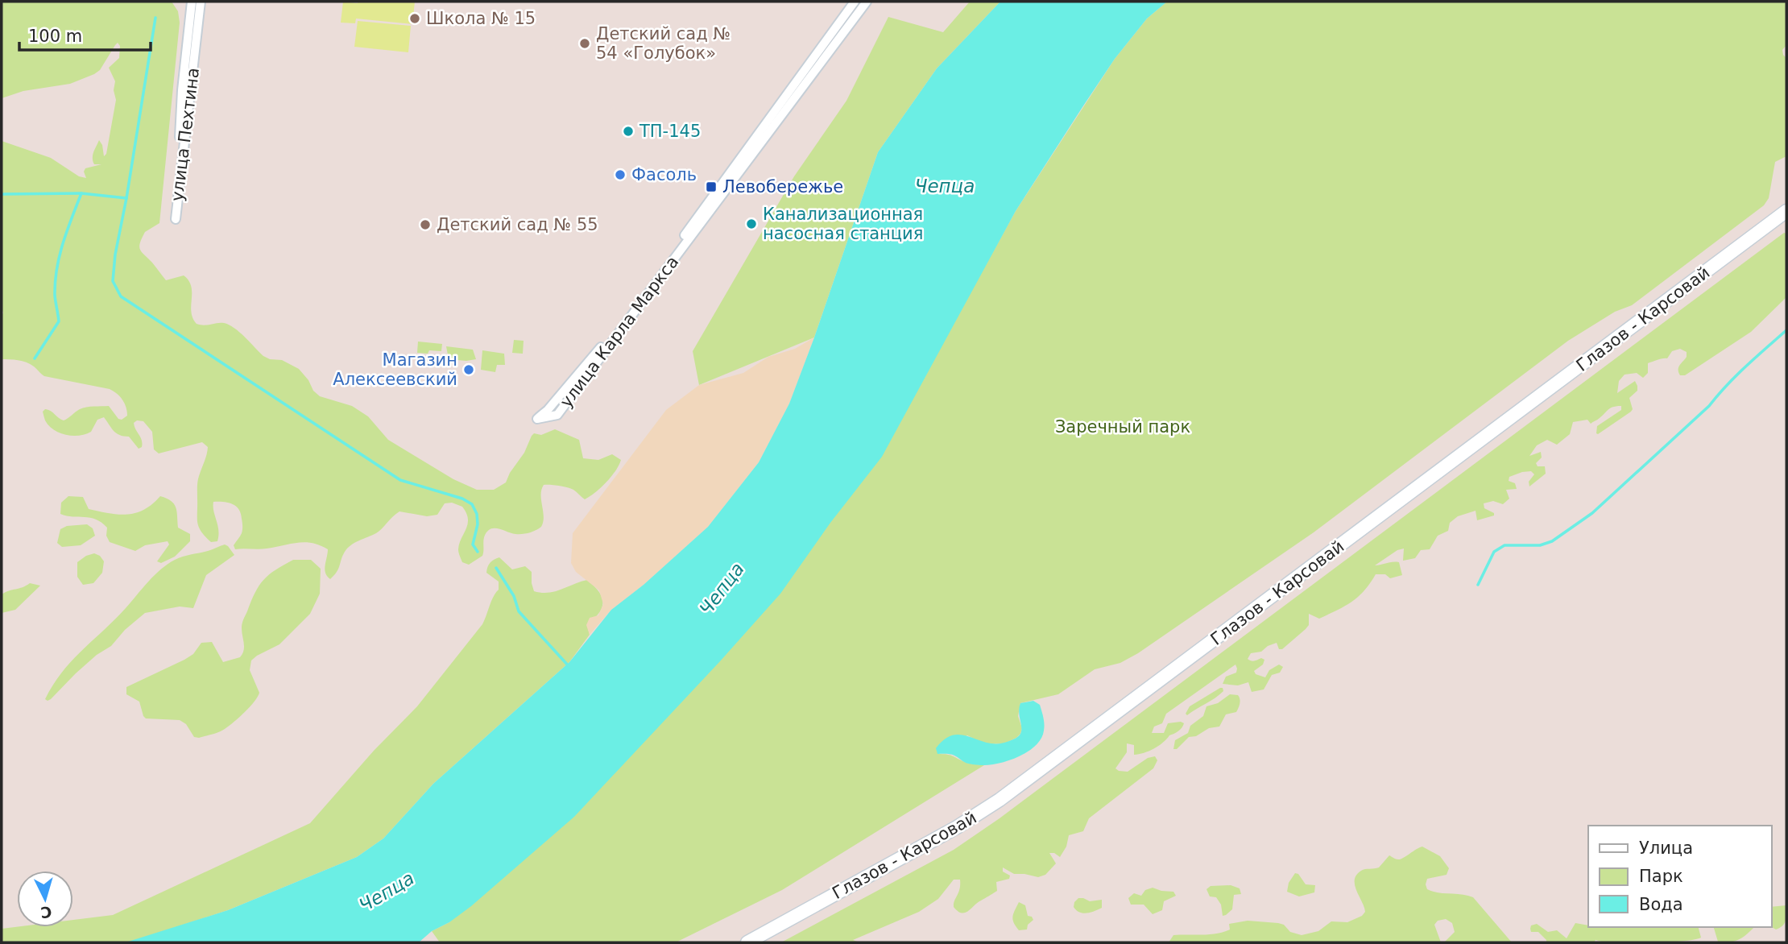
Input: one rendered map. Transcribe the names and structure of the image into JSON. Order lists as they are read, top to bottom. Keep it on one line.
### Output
{"streets":{"main road":["Глазов - Карсовай"],"street":["улица Пехтина","улица Карла Маркса"]},"water":["Чепца"],"parks":["Заречный парк"],"places":{"other":["Школа № 15","Детский сад № 54 «Голубок»","ТП-145","Фасоль","Канализационная насосная станция","Детский сад № 55","Магазин Алексеевский"],"transit":["Левобережье"]},"legend":["Улица","Парк","Вода"],"scale_bar":"100 m","north":"bottom"}
